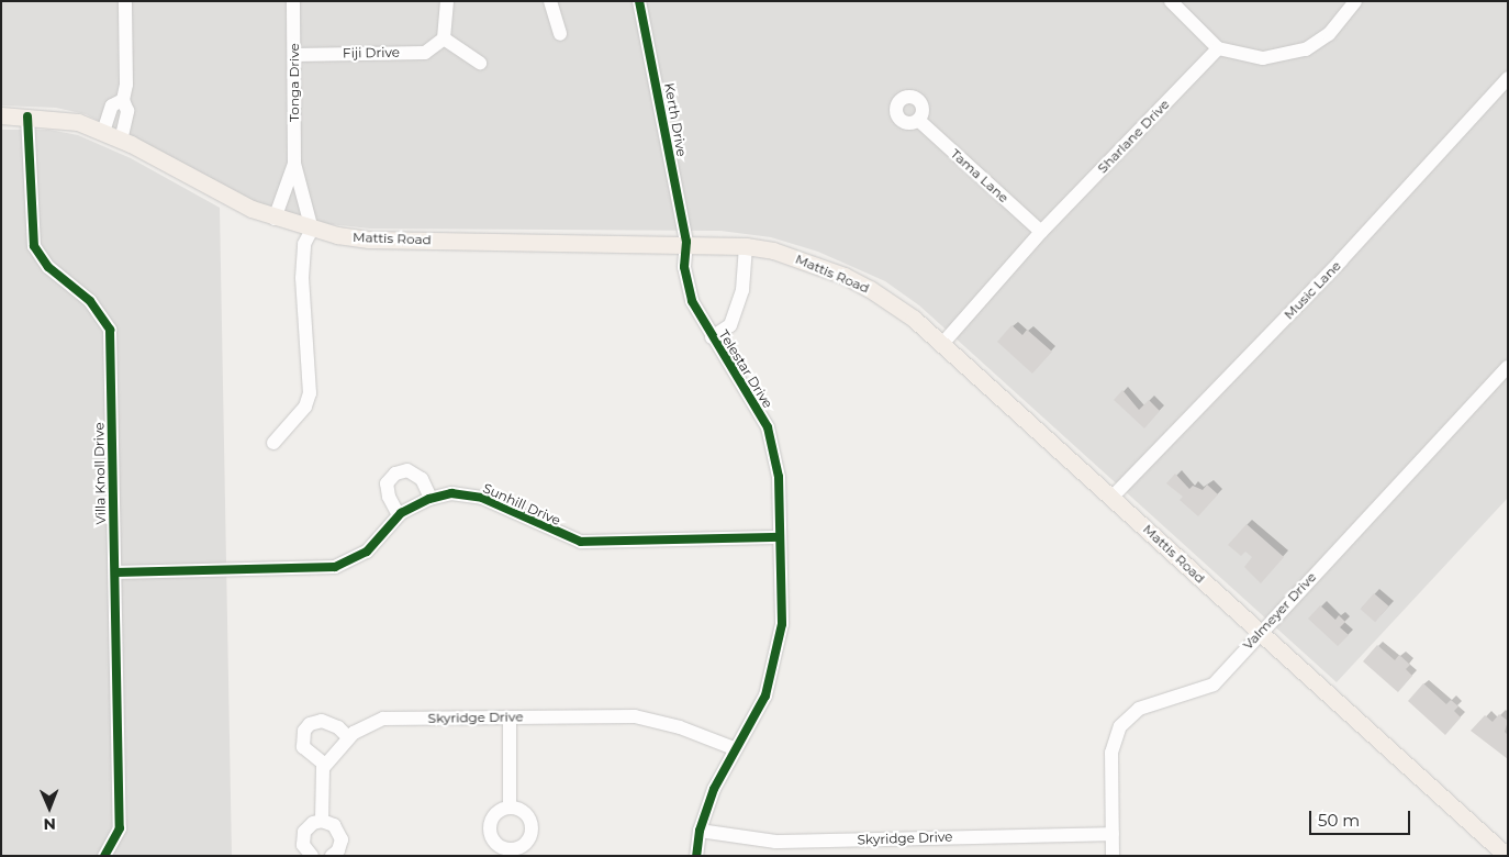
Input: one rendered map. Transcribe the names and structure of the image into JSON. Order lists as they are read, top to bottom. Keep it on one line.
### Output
{"streets":{"main road":["Mattis Road"],"street":["Fiji Drive","Tonga Drive","Kerth Drive","Sharlane Drive","Tama Lane","Music Lane","Telestar Drive","Villa Knoll Drive","Sunhill Drive","Valmeyer Drive","Skyridge Drive"]},"crossings":[["Fiji Drive","Tonga Drive"],["Tonga Drive","Mattis Road"],["Kerth Drive","Mattis Road"],["Kerth Drive","Telestar Drive"],["Sharlane Drive","Tama Lane"],["Sharlane Drive","Mattis Road"],["Mattis Road","Music Lane"],["Mattis Road","Telestar Drive"],["Mattis Road","Villa Knoll Drive"],["Mattis Road","Valmeyer Drive"],["Telestar Drive","Sunhill Drive"],["Telestar Drive","Skyridge Drive"],["Villa Knoll Drive","Sunhill Drive"],["Valmeyer Drive","Skyridge Drive"]],"scale_bar":"50 m","north":"bottom"}
